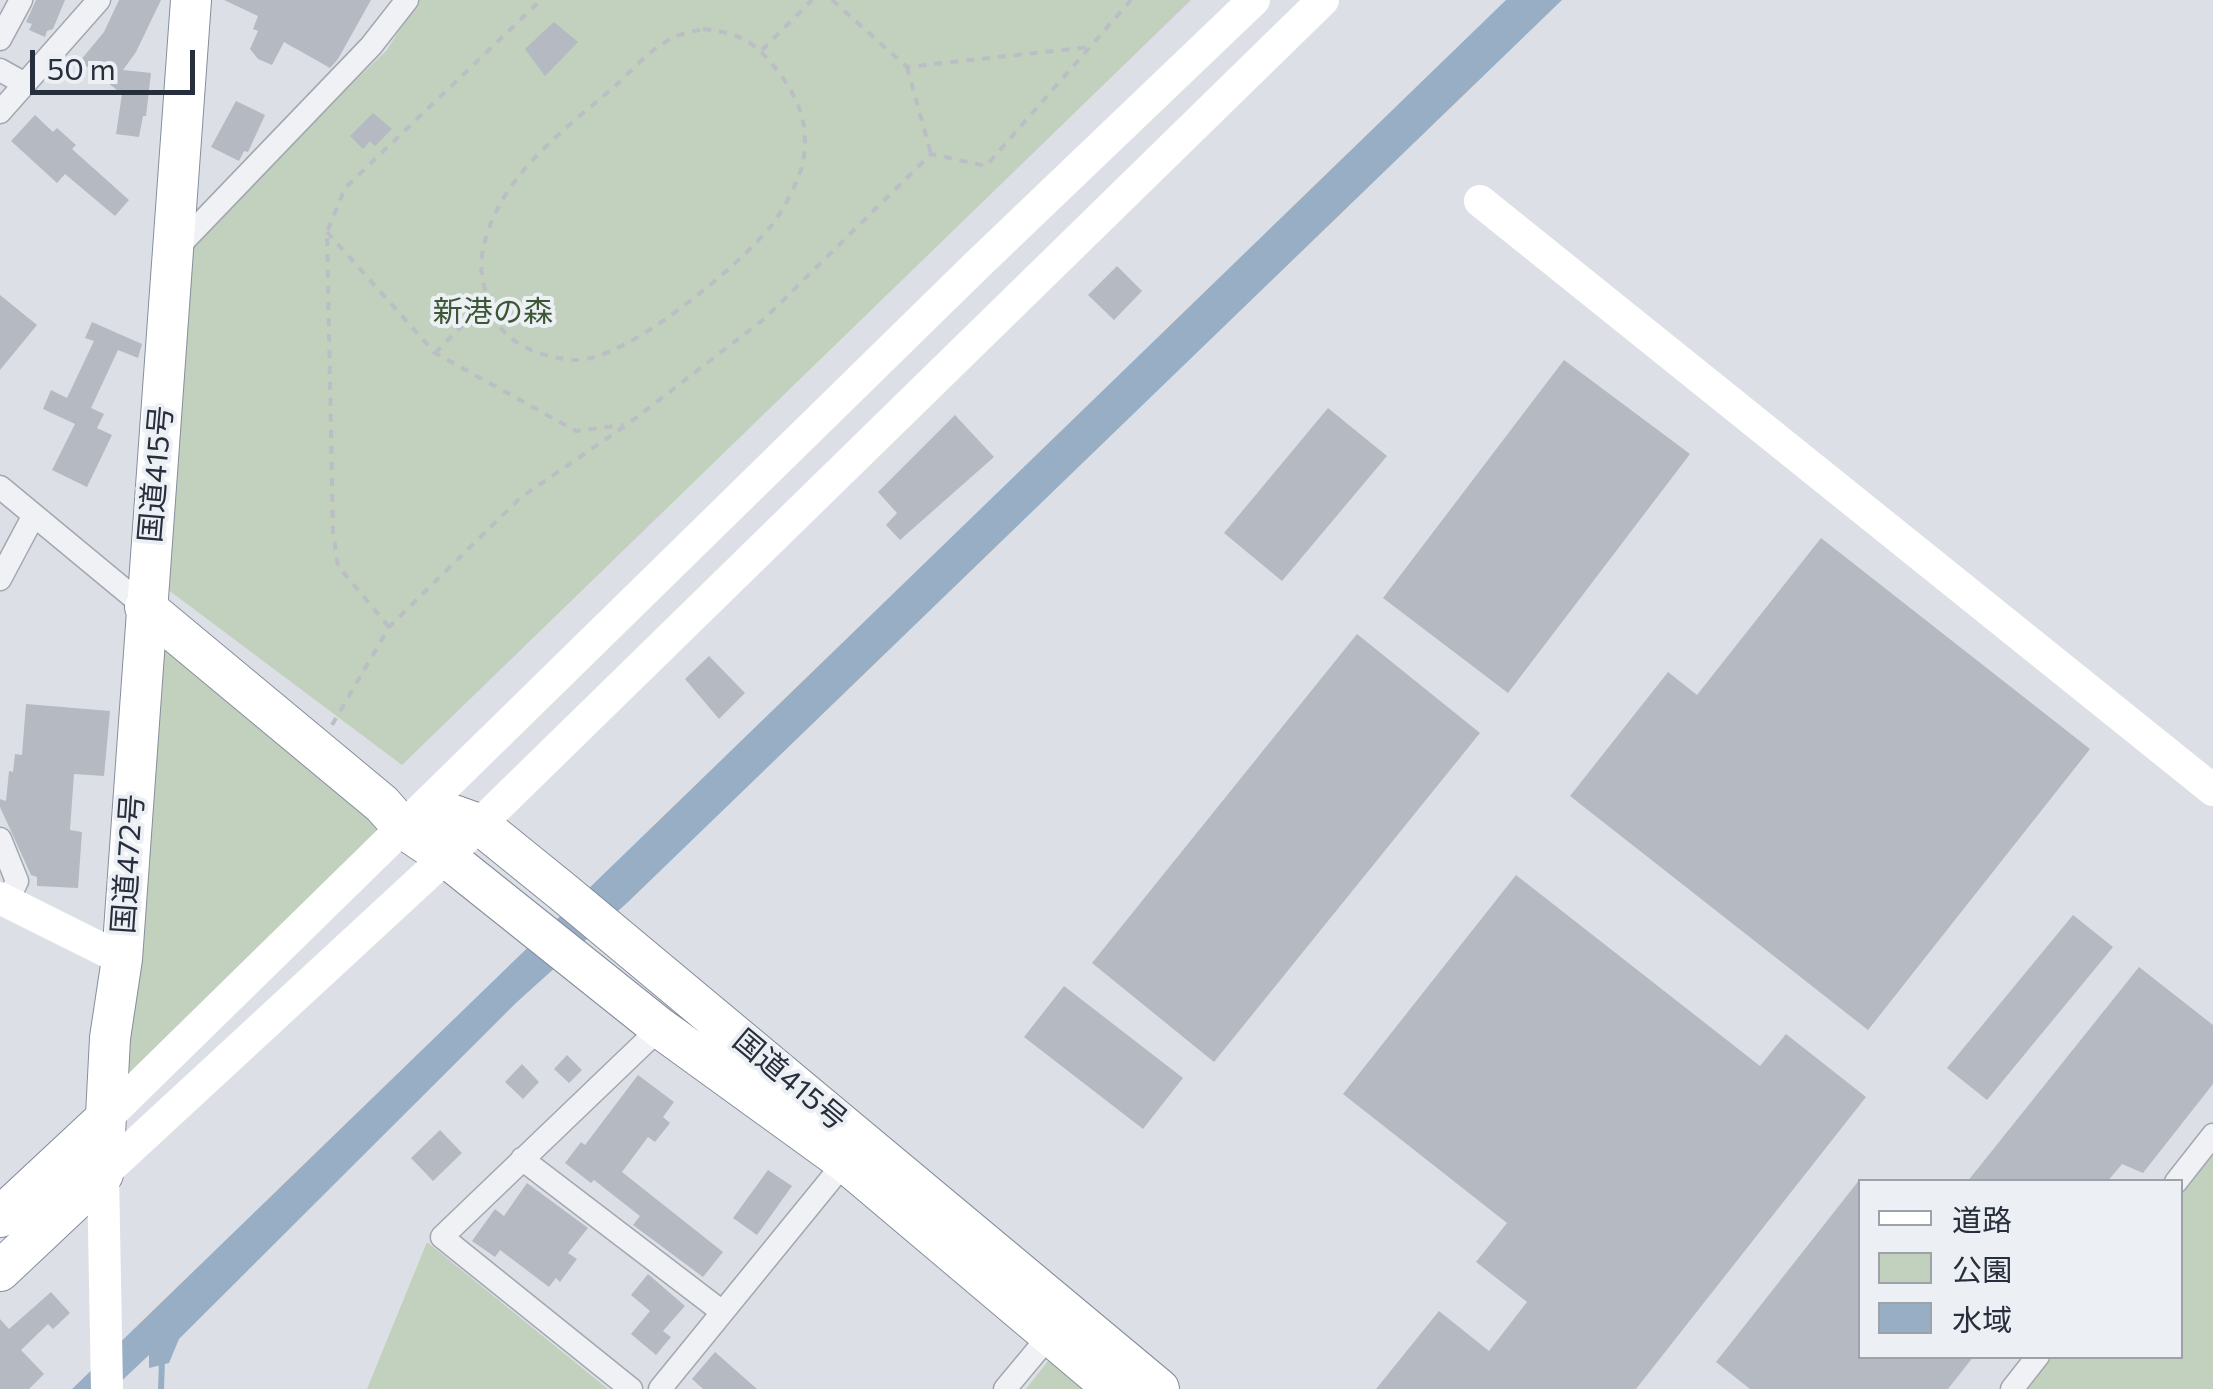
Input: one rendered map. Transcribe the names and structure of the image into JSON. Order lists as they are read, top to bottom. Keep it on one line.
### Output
{"streets":{"highway":["国道415号","国道472号"]},"crossings":[["国道415号","国道472号"]],"parks":["新港の森"],"legend":["道路","公園","水域"],"scale_bar":"50 m"}
